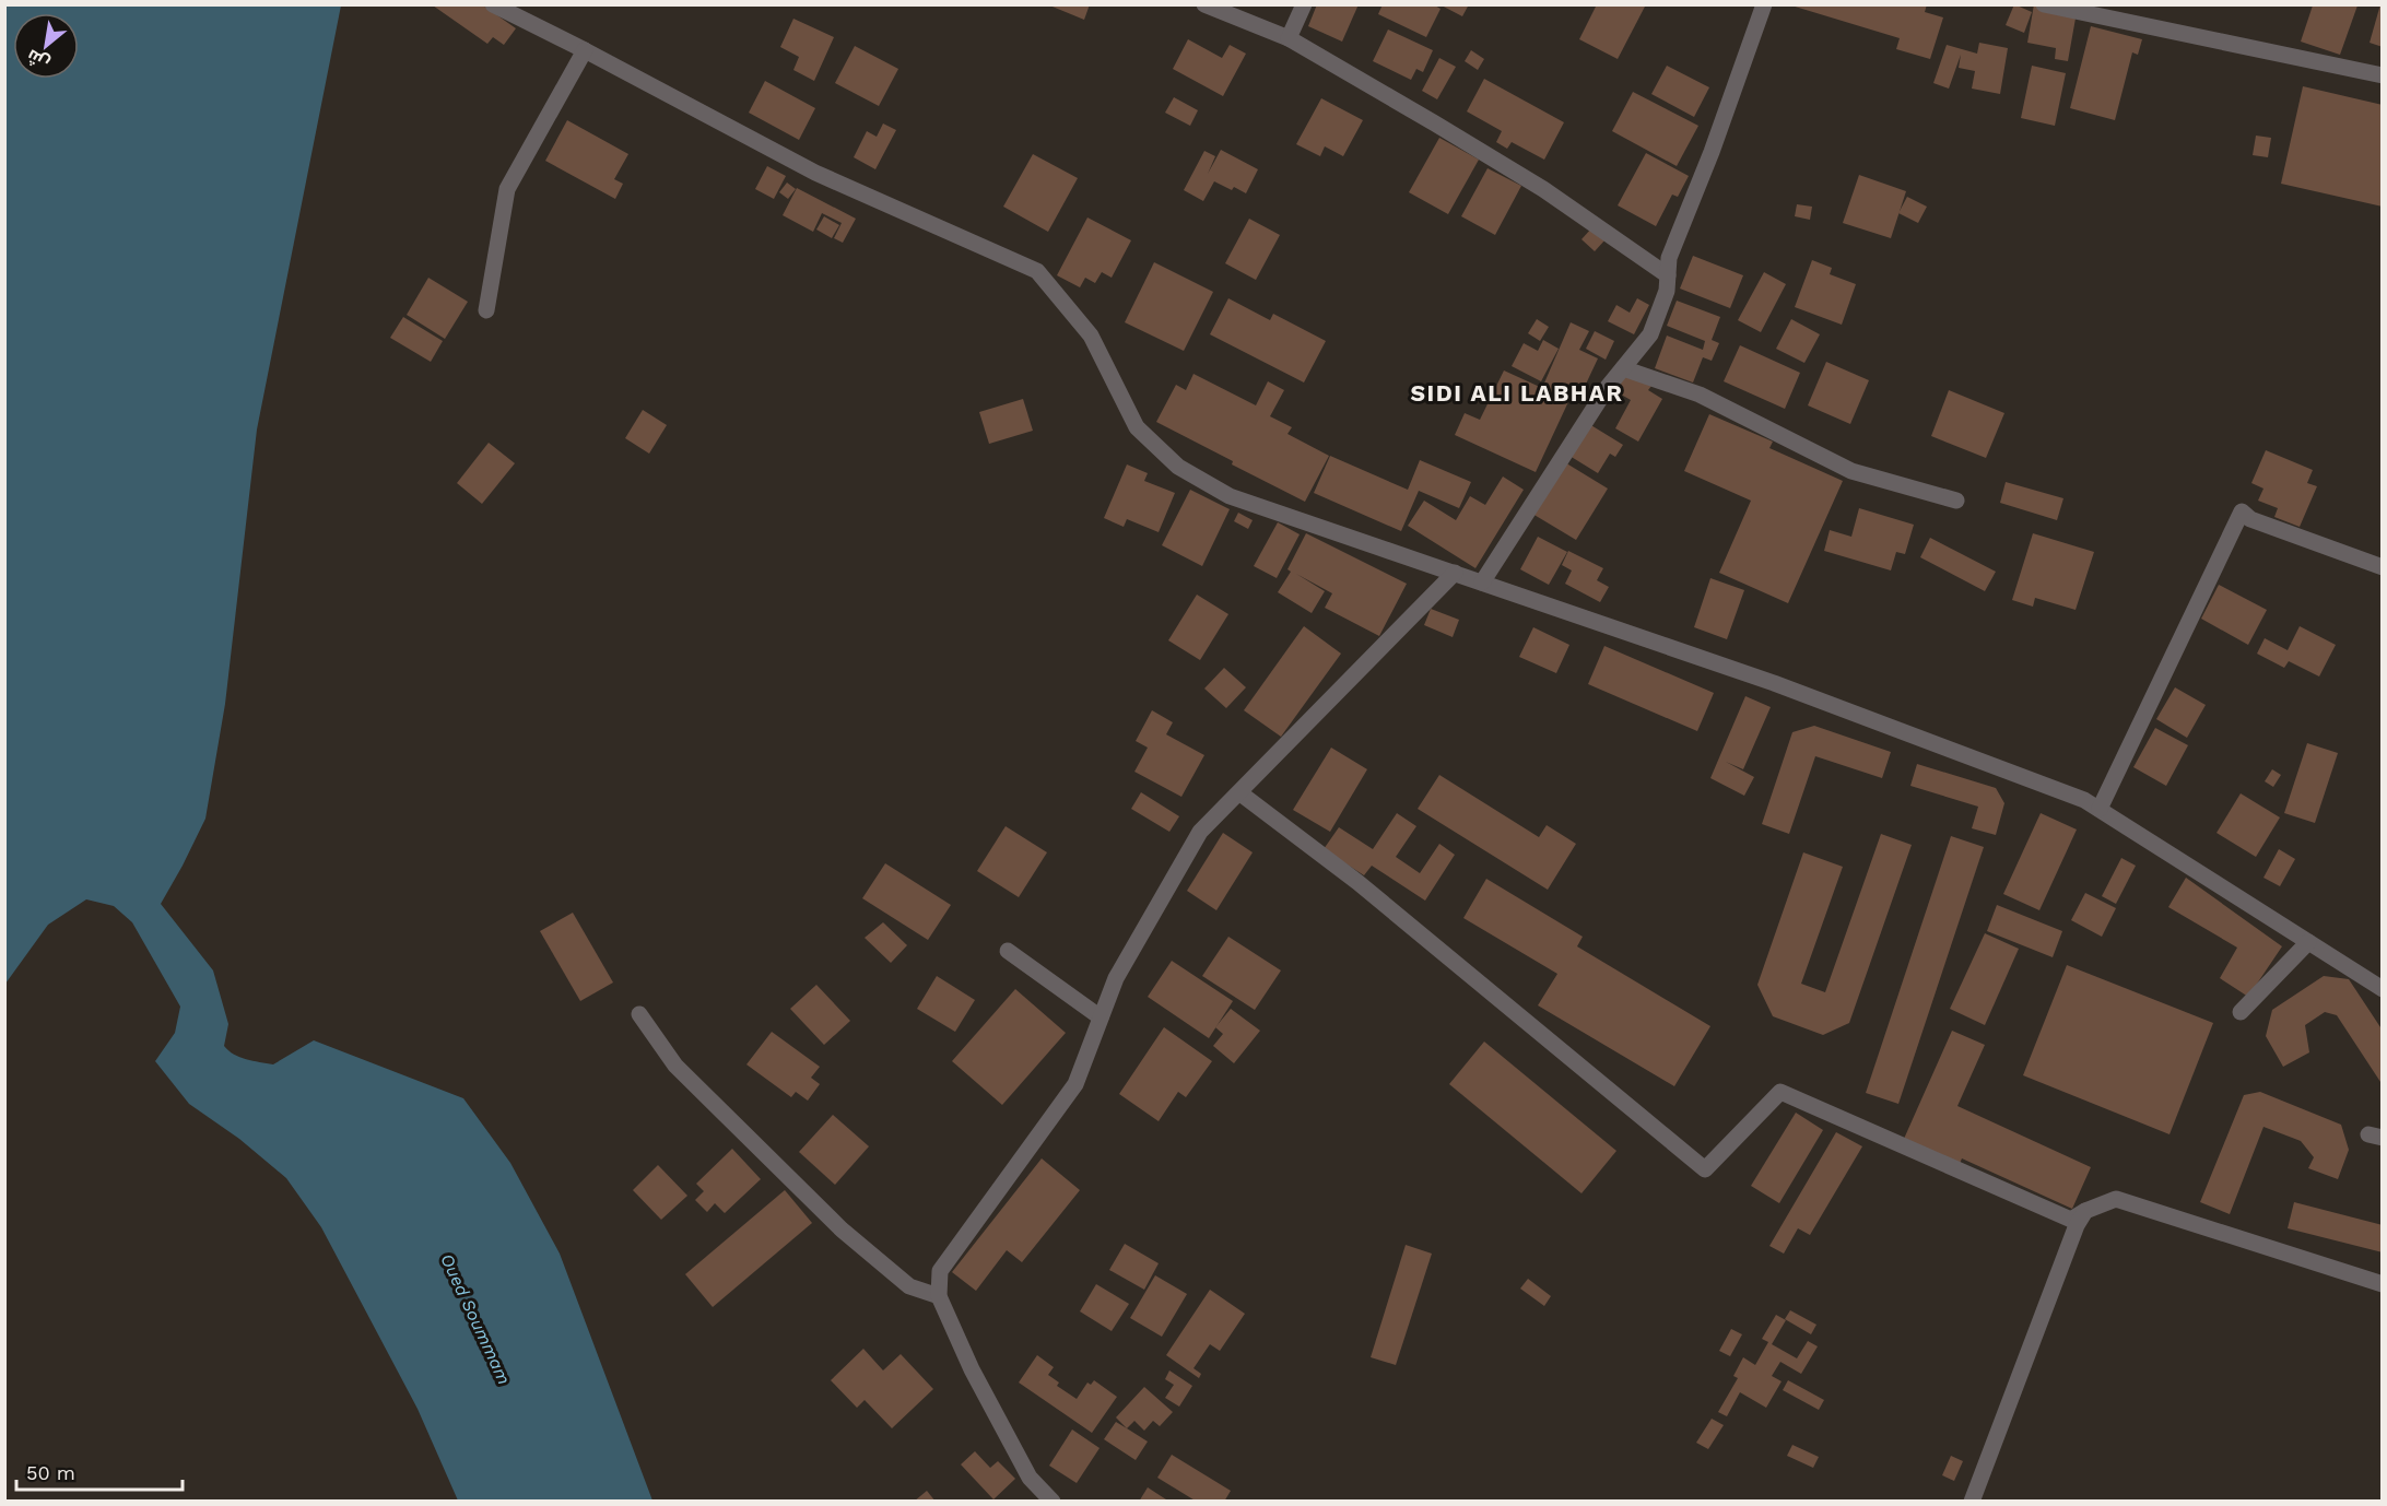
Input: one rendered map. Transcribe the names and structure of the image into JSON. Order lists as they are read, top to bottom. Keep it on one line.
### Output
{"districts":["SIDI ALI LABHAR"],"water":["Oued Soummam"],"scale_bar":"50 m","north":"bottom left"}
